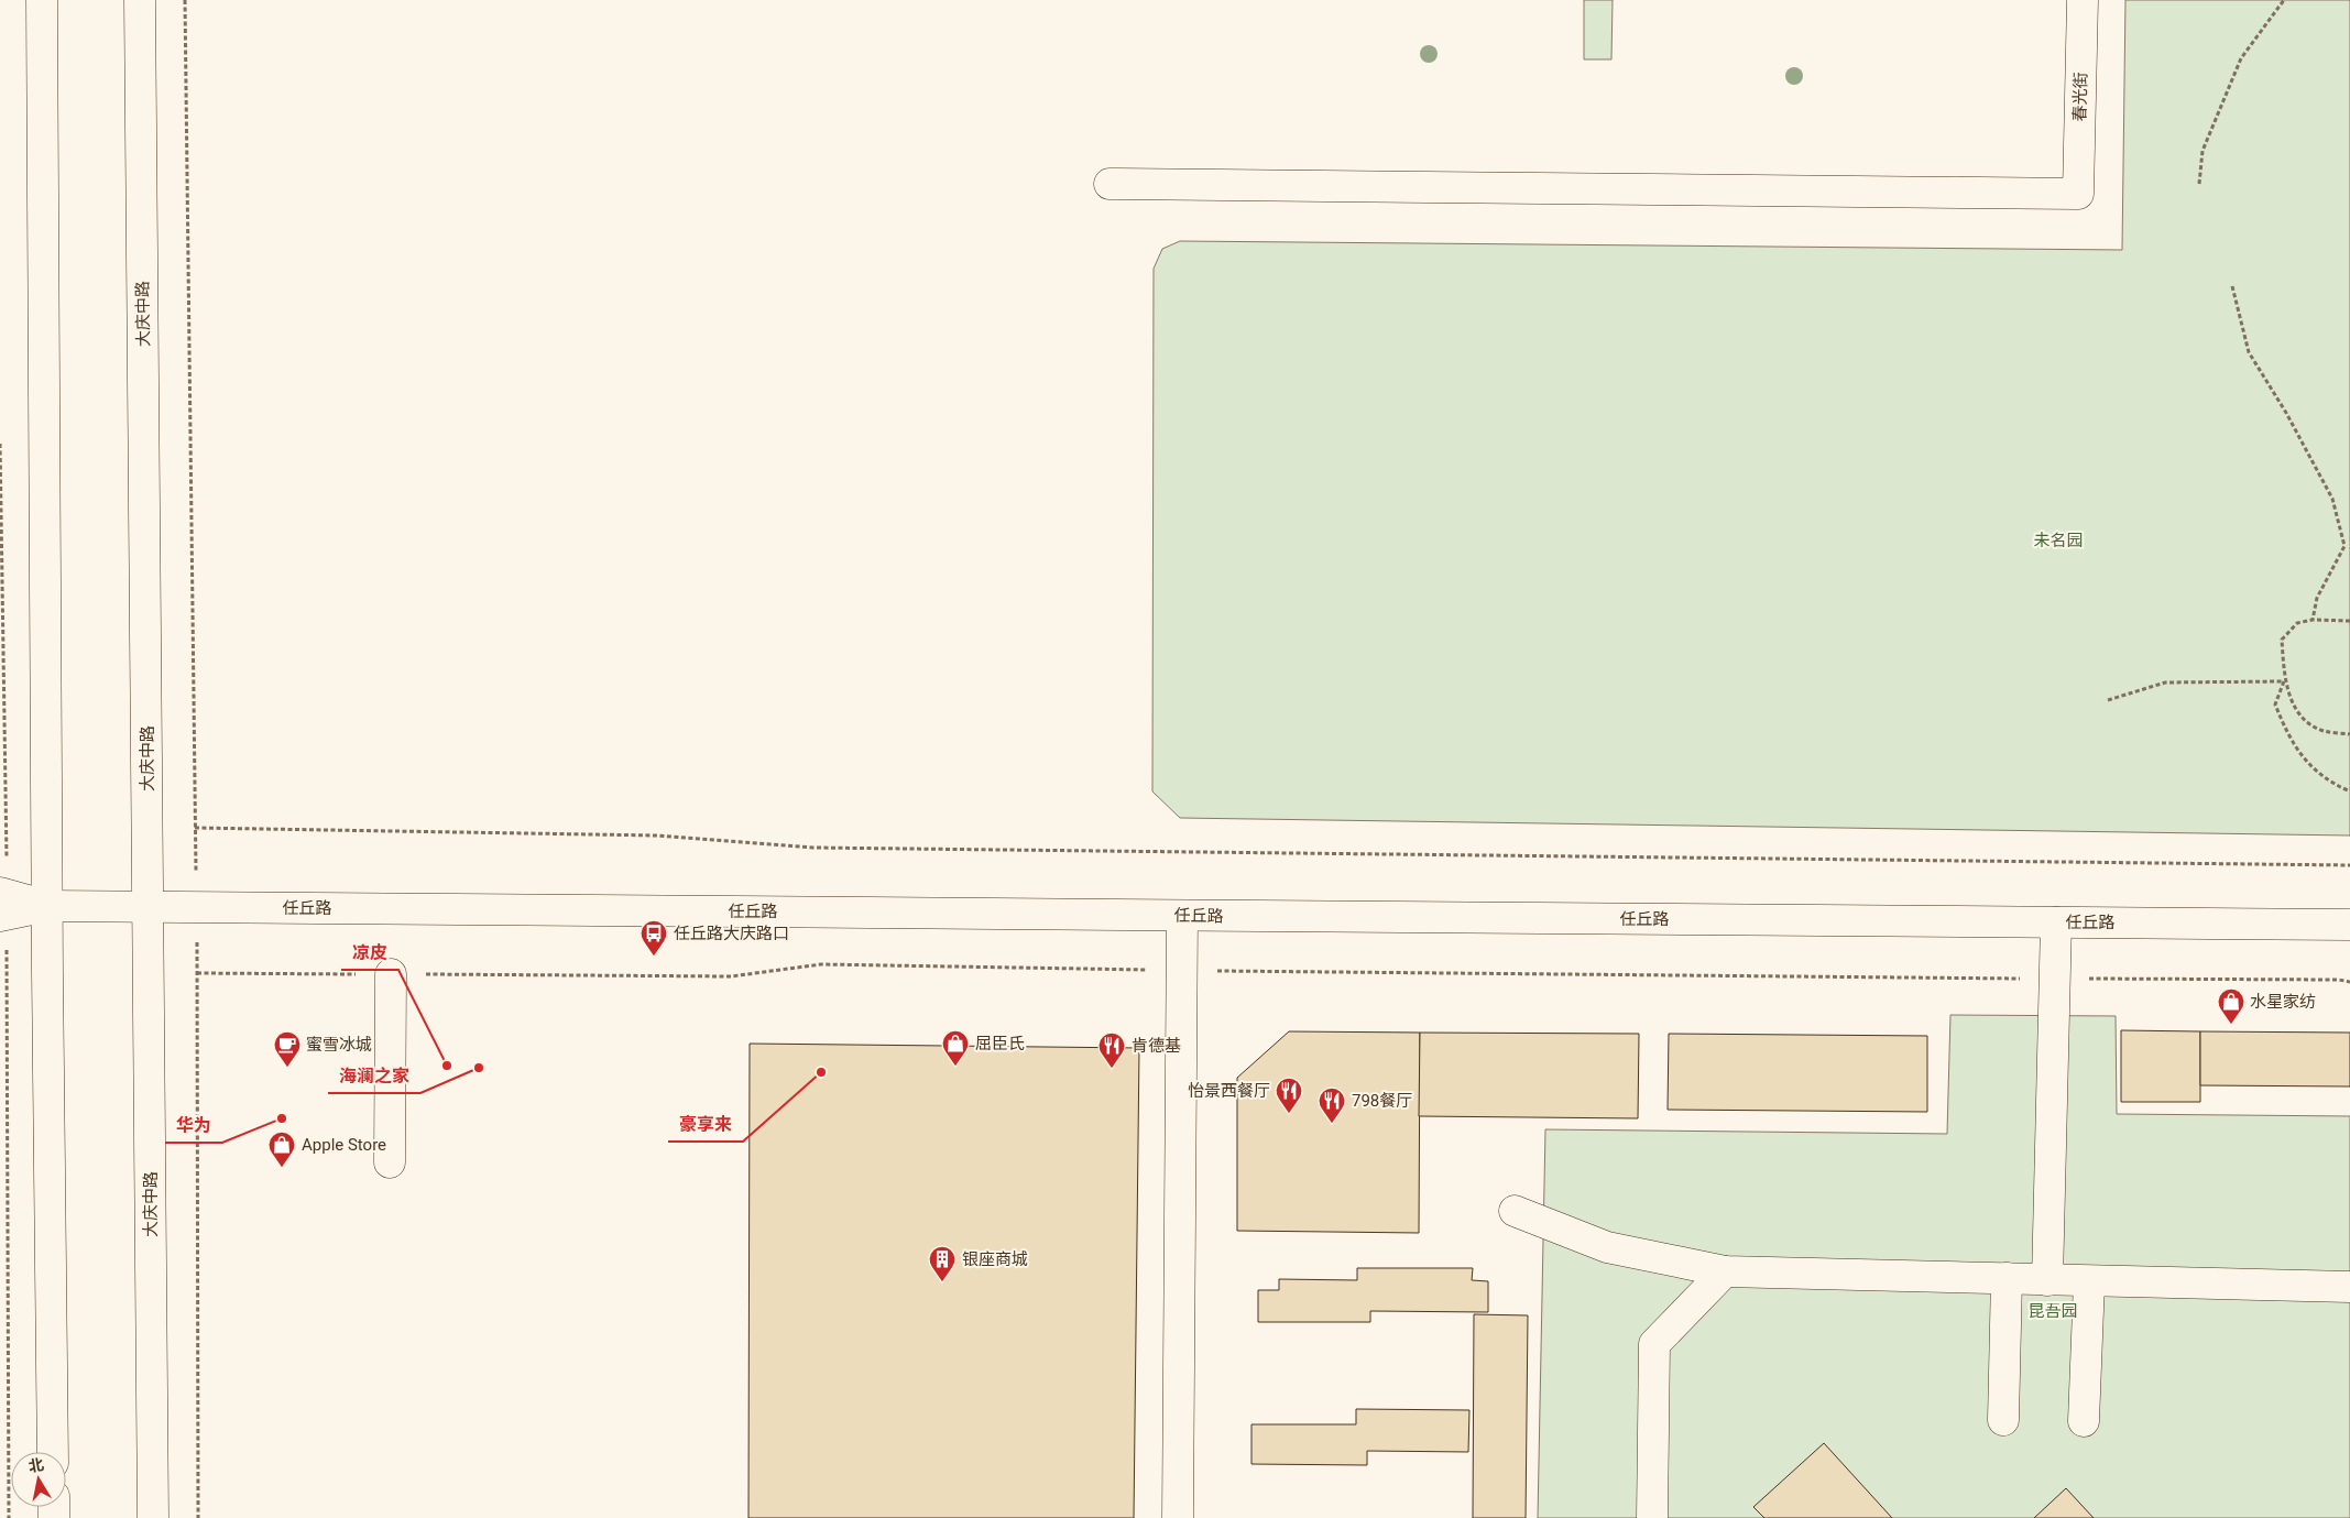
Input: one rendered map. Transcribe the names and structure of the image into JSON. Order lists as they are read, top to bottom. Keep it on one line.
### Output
{"streets":{"street":["春光街","大庆中路","任丘路"]},"crossings":[["大庆中路","任丘路"]],"parks":["未名园","昆吾园"],"places":{"bus stop":["任丘路大庆路口"],"shop":["水星家纺","屈臣氏","Apple Store"],"other":["凉皮","海澜之家","豪享来","华为"],"cafe":["蜜雪冰城"],"restaurant":["肯德基","怡景西餐厅","798餐厅"],"building":["银座商城"]},"north":"top"}
